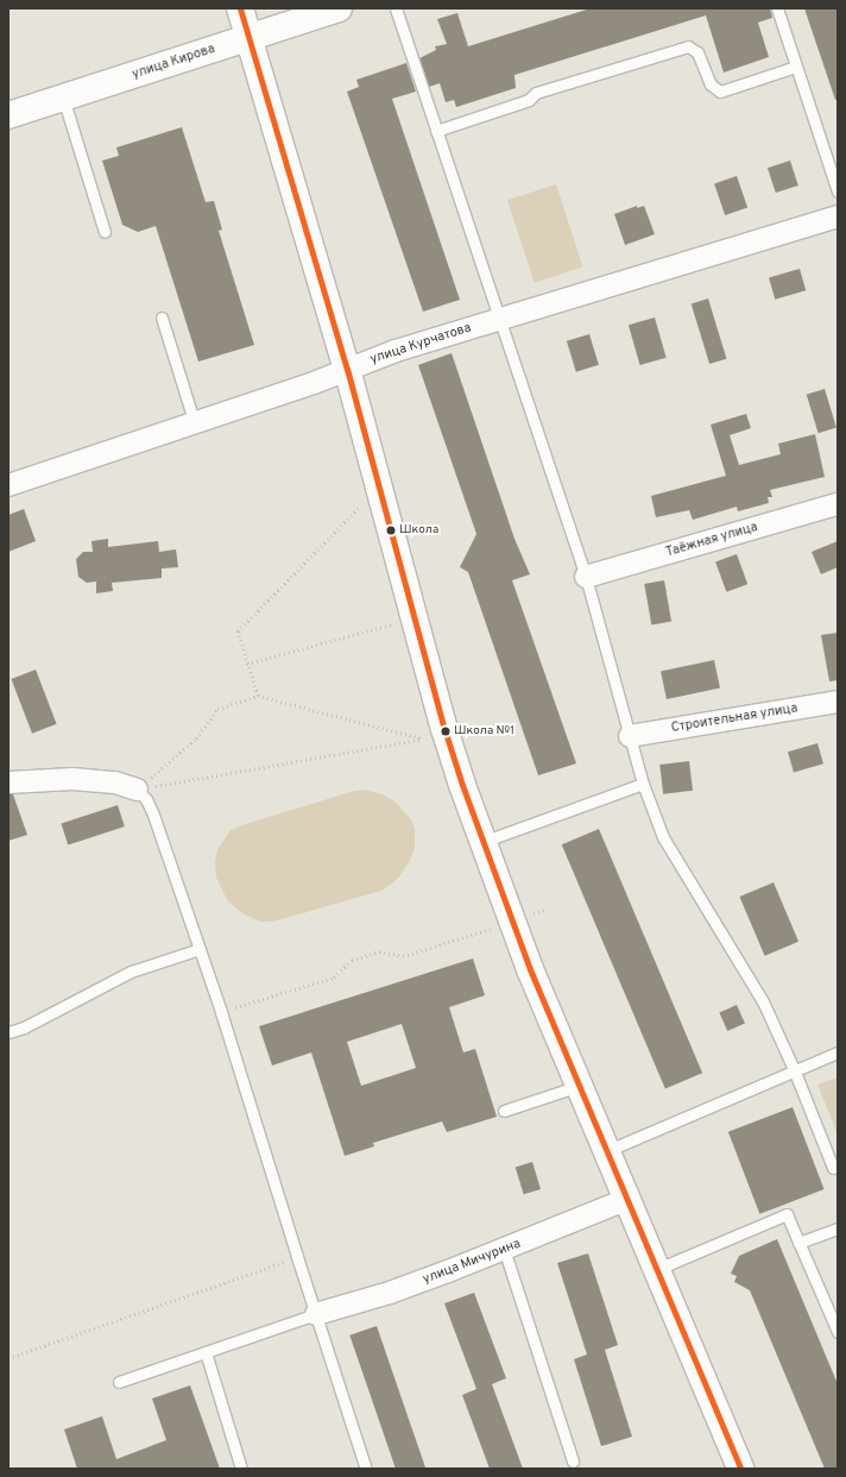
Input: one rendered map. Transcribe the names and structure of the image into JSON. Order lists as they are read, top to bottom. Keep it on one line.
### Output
{"streets":{"main road":["улица Кирова"],"street":["улица Курчатова","Таёжная улица","Строительная улица","улица Мичурина"]},"places":["Школа","Школа №1"]}
